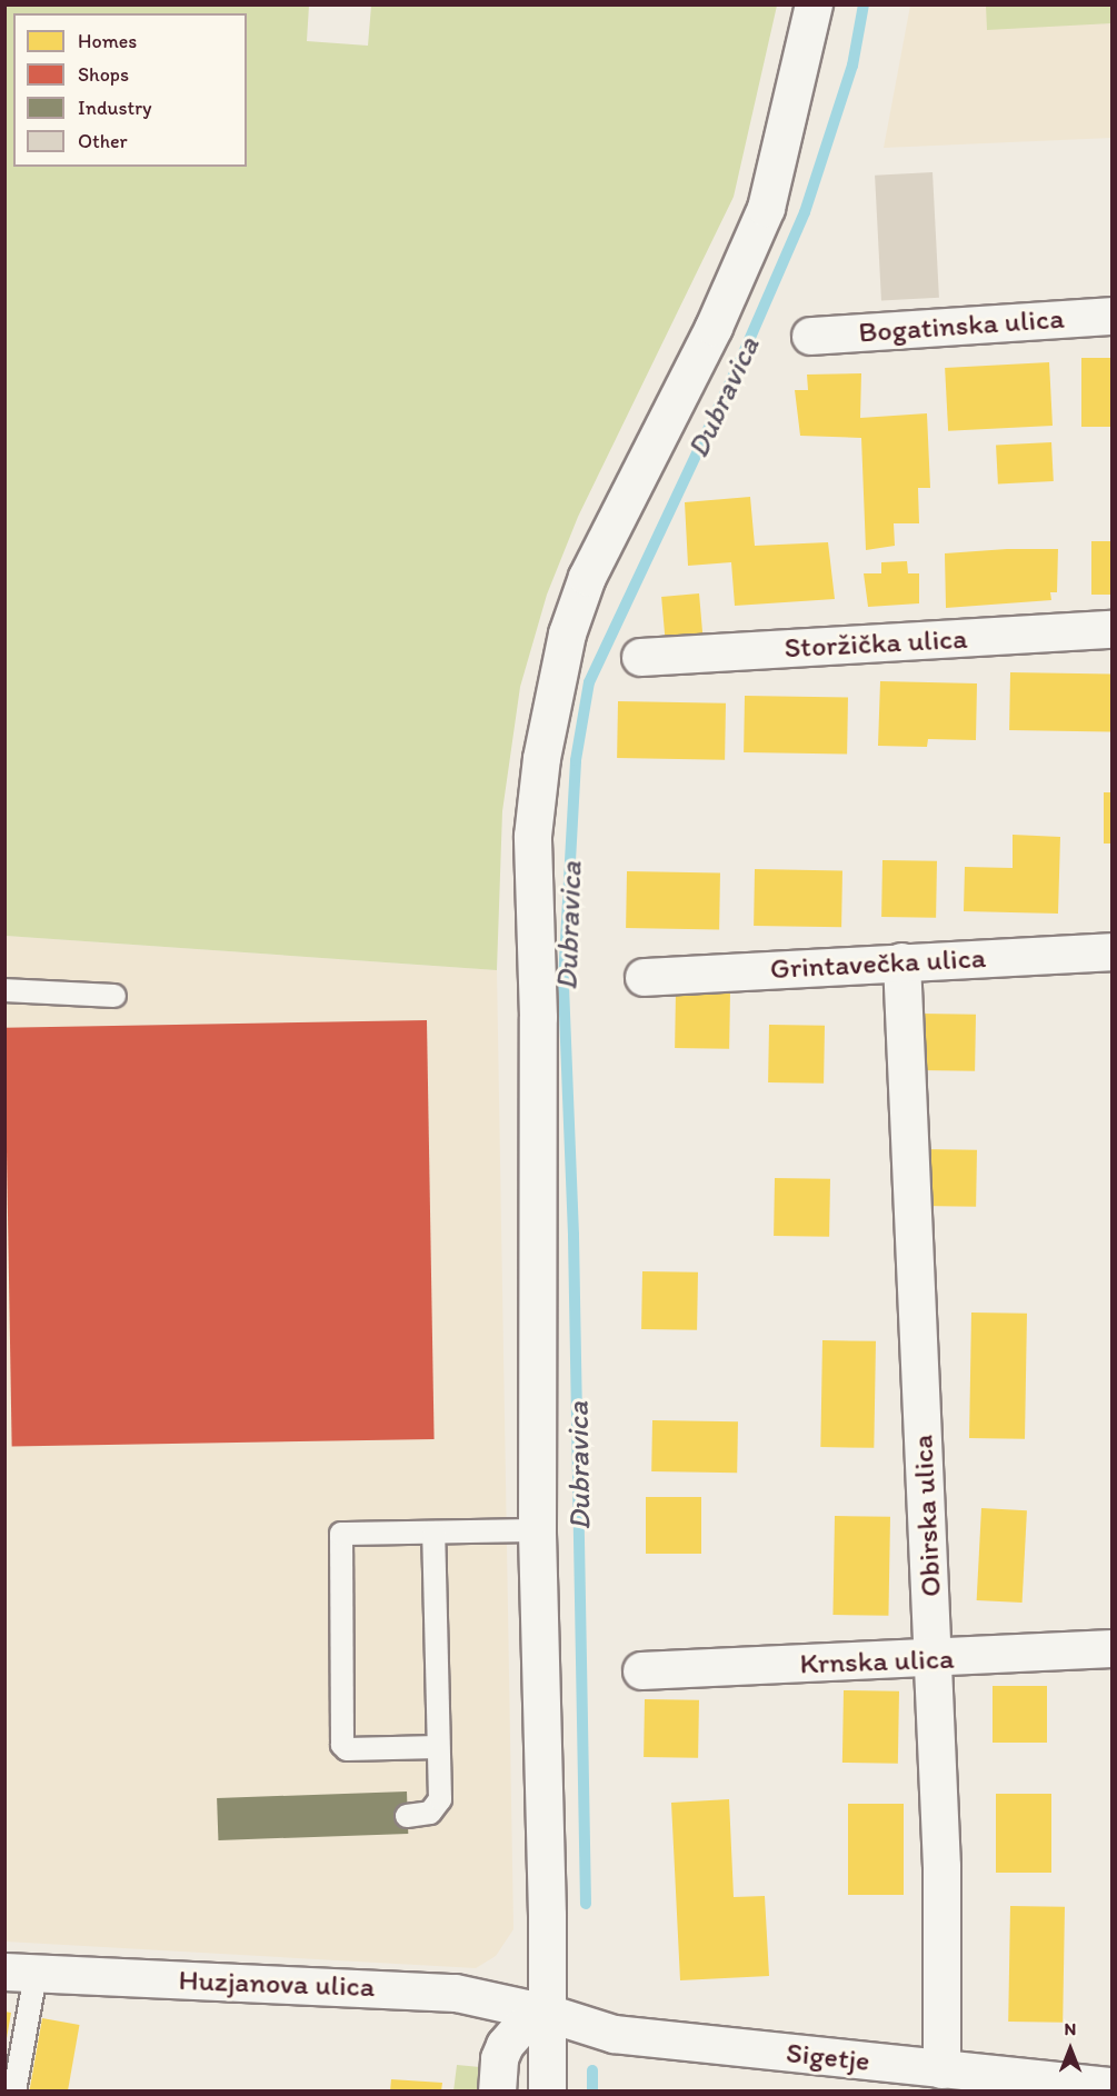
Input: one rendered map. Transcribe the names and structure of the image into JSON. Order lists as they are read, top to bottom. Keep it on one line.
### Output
{"streets":{"street":["Bogatinska ulica","Storžička ulica","Grintavečka ulica","Obirska ulica","Krnska ulica","Huzjanova ulica","Sigetje"]},"crossings":[["Grintavečka ulica","Obirska ulica"],["Obirska ulica","Krnska ulica"],["Obirska ulica","Sigetje"],["Huzjanova ulica","Sigetje"]],"water":["Dubravica"],"legend":["Homes","Shops","Industry","Other"],"north":"top"}
